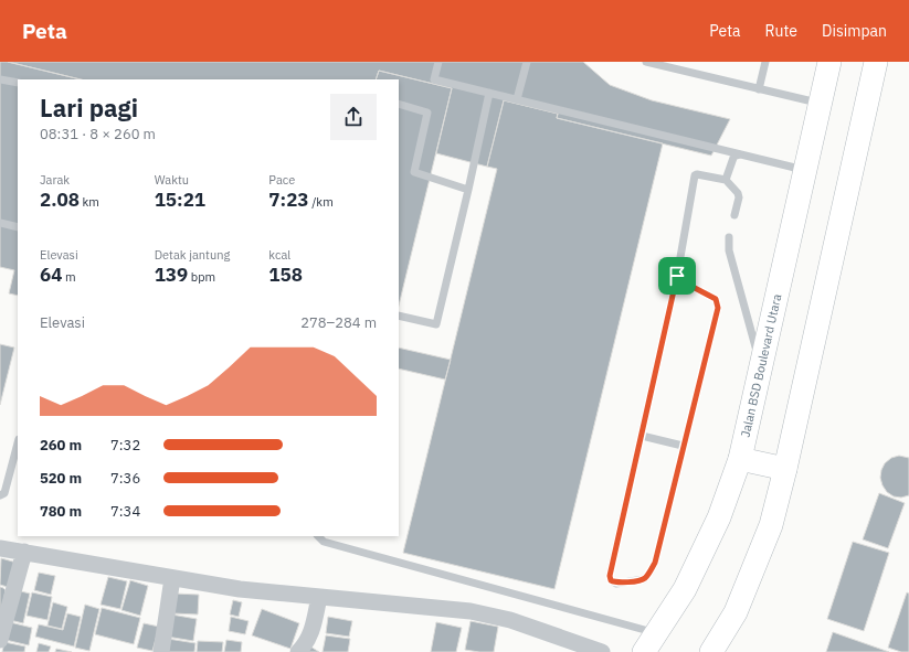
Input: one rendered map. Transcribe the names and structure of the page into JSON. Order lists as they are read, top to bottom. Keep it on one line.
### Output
{"streets":{"main road":["Jalan BSD Boulevard Utara"]},"page":{"header":"Peta","nav":["Peta","Rute","Disimpan"],"heading":["Lari pagi","08:31 · 8 × 260 m"],"stats":[["Jarak","2.08 km"],["Waktu","15:21"],["Pace","7:23 /km"],["Elevasi","64 m"],["Detak jantung","139 bpm"],["kcal","158"]],"chart":["Elevasi","278–284 m"],"list":[{"name":"260 m","note":"7:32"},{"name":"520 m","note":"7:36"},{"name":"780 m","note":"7:34"}]}}
